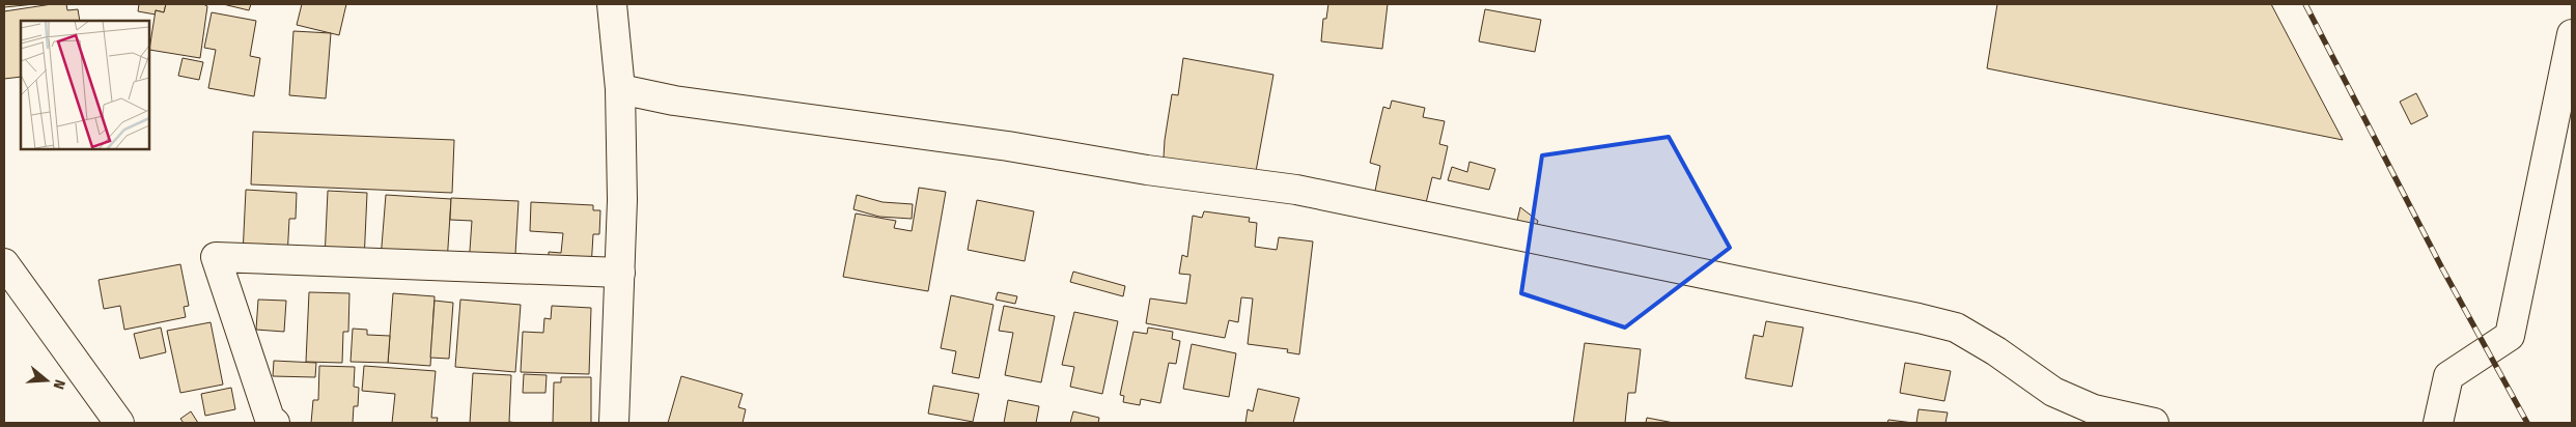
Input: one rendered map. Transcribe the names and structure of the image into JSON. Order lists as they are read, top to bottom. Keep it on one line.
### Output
{"north":"right"}
